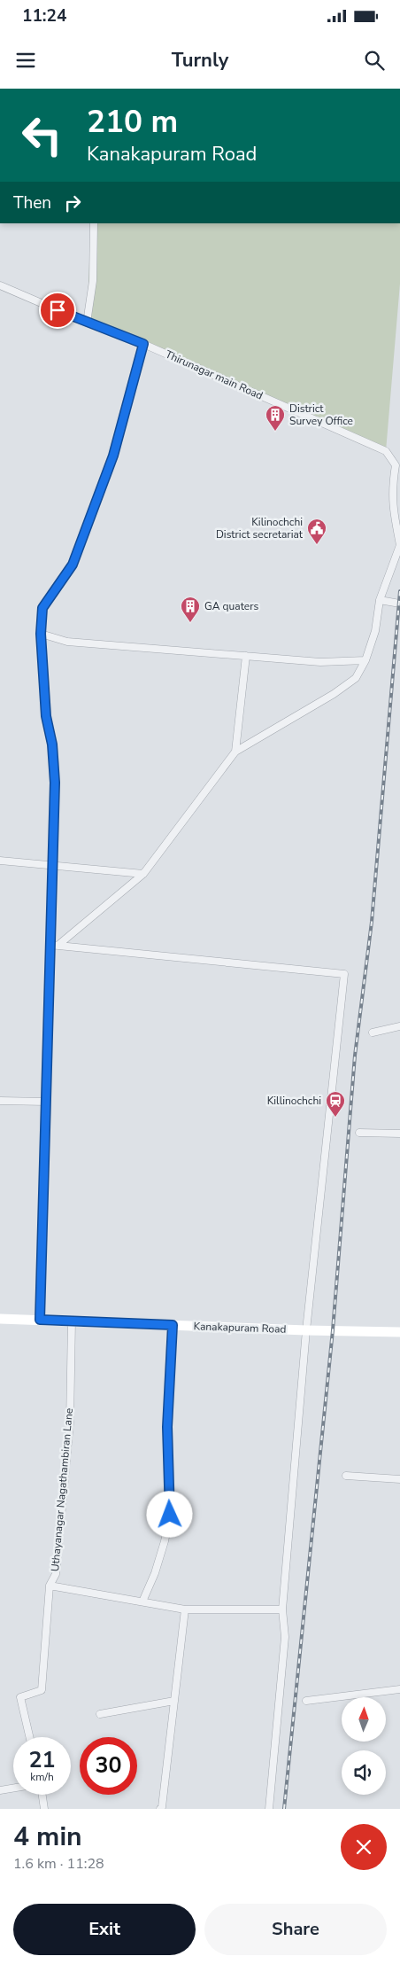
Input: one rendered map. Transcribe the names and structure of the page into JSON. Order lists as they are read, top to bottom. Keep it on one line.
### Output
{"streets":{"street":["Thirunagar main Road","Kanakapuram Road","Uthayanagar Nagathambiran Lane"]},"crossings":[["Kanakapuram Road","Uthayanagar Nagathambiran Lane"]],"places":{"building":["District Survey Office","GA quaters"],"public building":["Kilinochchi District secretariat"],"station":["Killinochchi"]},"north":"top","page":{"status":"11:24","header":"Turnly","turn":["210 m","Kanakapuram Road"],"then":"Then","speed":"21 km/h","limit":"30","heading":["4 min","1.6 km · 11:28"],"buttons":["Exit","Share"]}}
